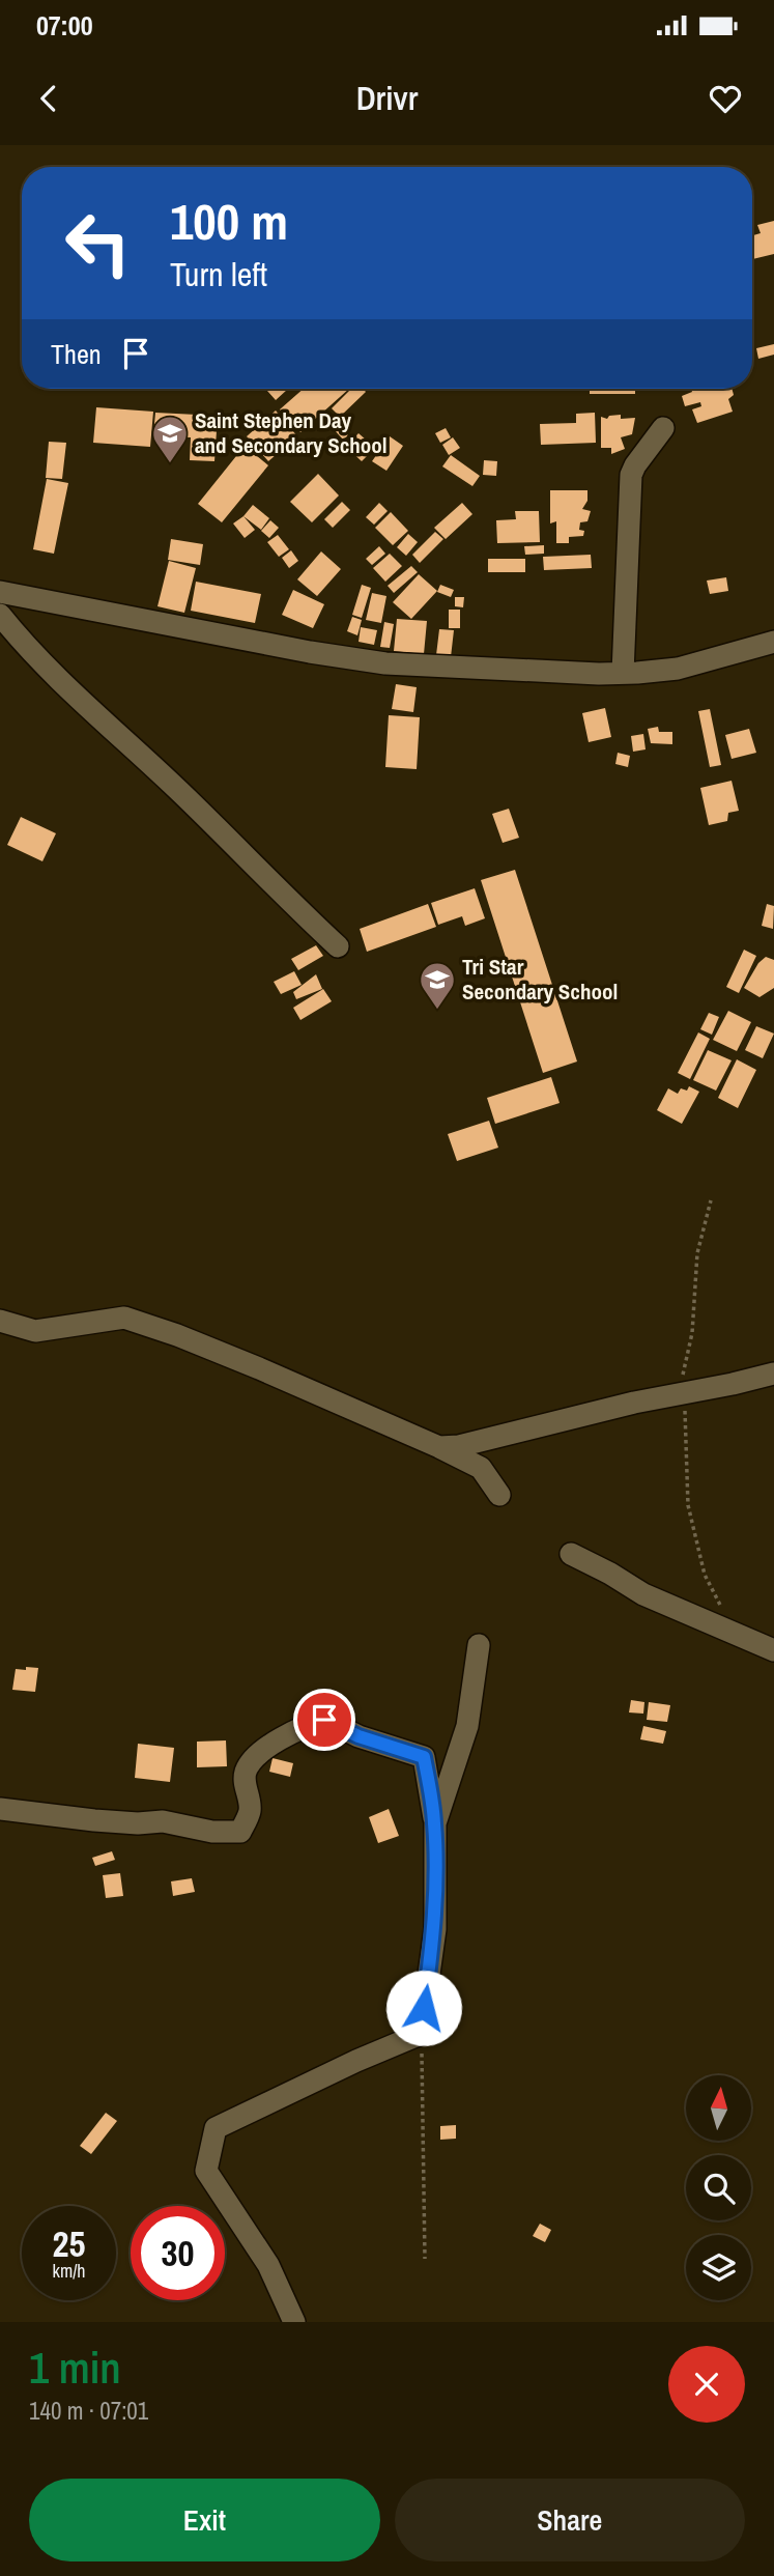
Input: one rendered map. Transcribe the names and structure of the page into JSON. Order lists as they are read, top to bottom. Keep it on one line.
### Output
{"places":{"school or university":["Saint Stephen Day and Secondary School","Tri Star Secondary School"]},"north":"top","page":{"status":"07:00","header":"Drivr","turn":["100 m","Turn left"],"then":"Then","speed":"25 km/h","limit":"30","heading":["1 min","140 m · 07:01"],"buttons":["Exit","Share"]}}
